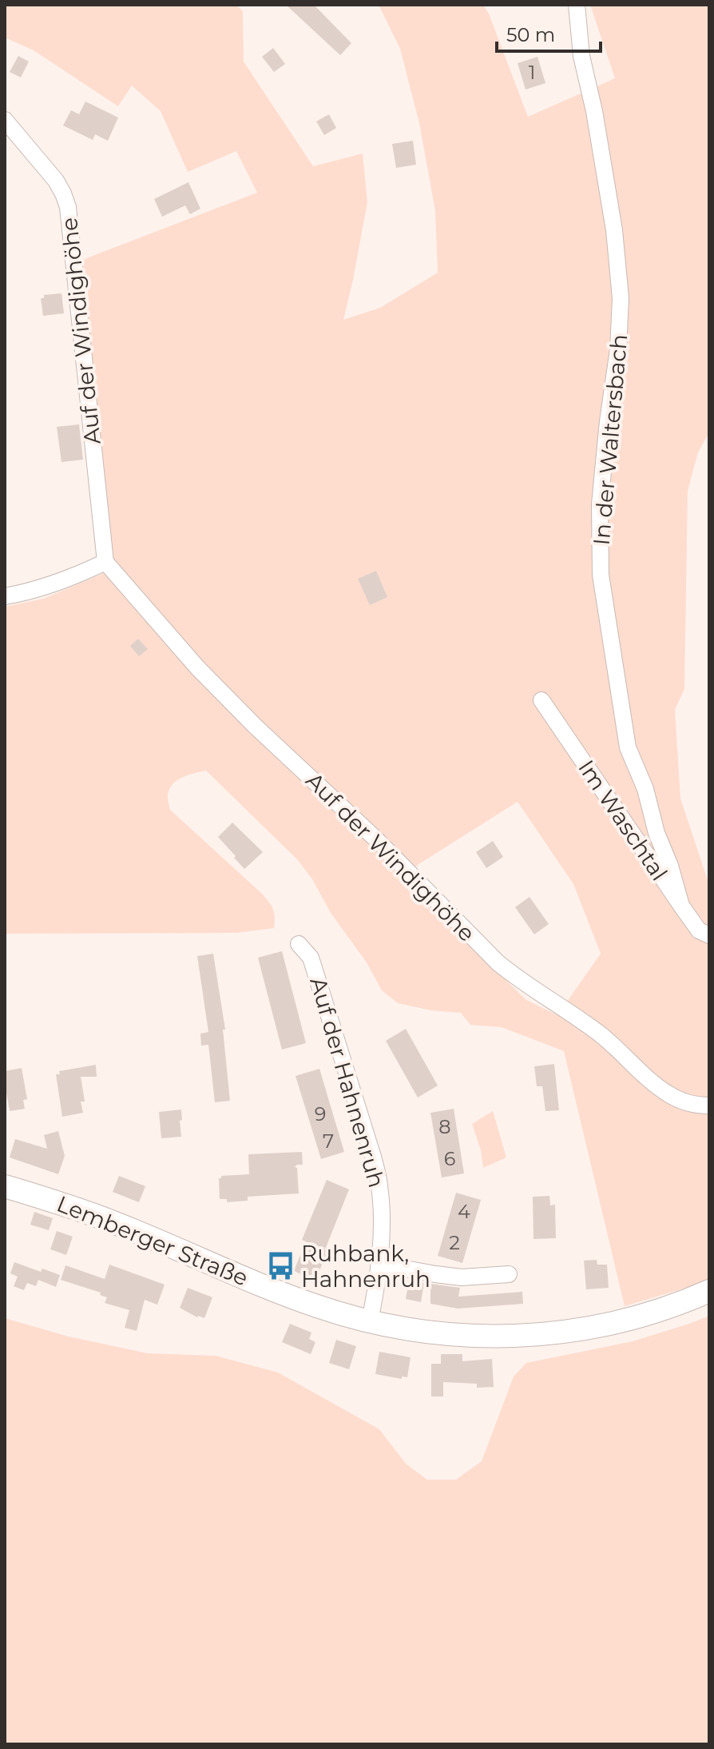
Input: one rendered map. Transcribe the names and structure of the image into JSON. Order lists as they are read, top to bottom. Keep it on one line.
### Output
{"streets":{"main road":["Lemberger Straße"],"street":["Auf der Windighöhe","In der Waltersbach","Im Waschtal","Auf der Hahnenruh"]},"crossings":[["In der Waltersbach","Im Waschtal"],["Auf der Hahnenruh","Lemberger Straße"]],"places":{"bus stop":["Ruhbank, Hahnenruh"]},"house_numbers":["1","9","8","7","6","4","2"],"scale_bar":"50 m"}
